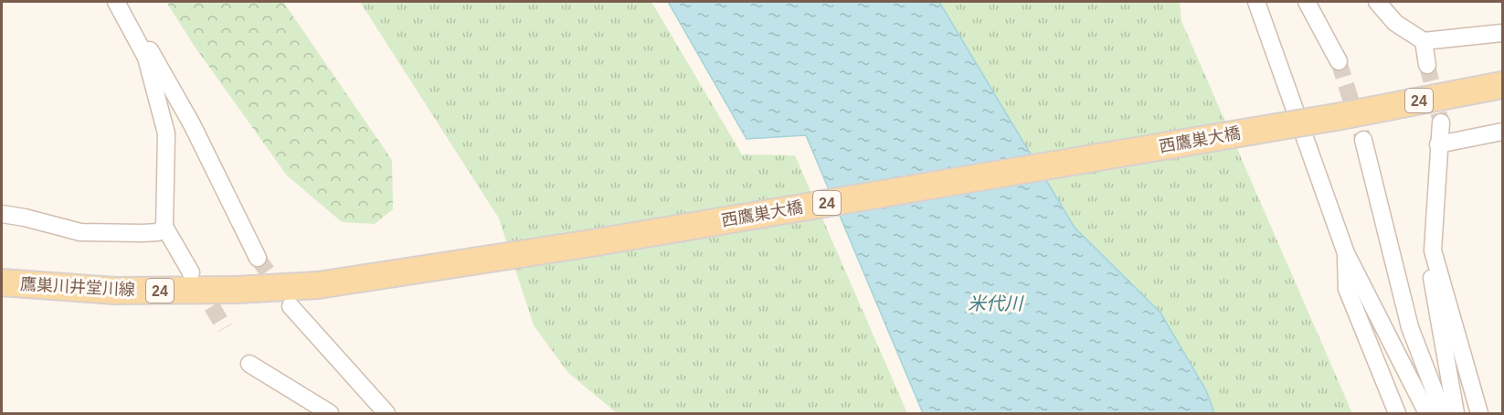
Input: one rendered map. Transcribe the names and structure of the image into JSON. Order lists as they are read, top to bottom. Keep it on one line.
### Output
{"streets":{"main road":["24","西鷹巣大橋","鷹巣川井堂川線"]},"crossings":[["西鷹巣大橋","鷹巣川井堂川線"]],"water":["米代川"]}
